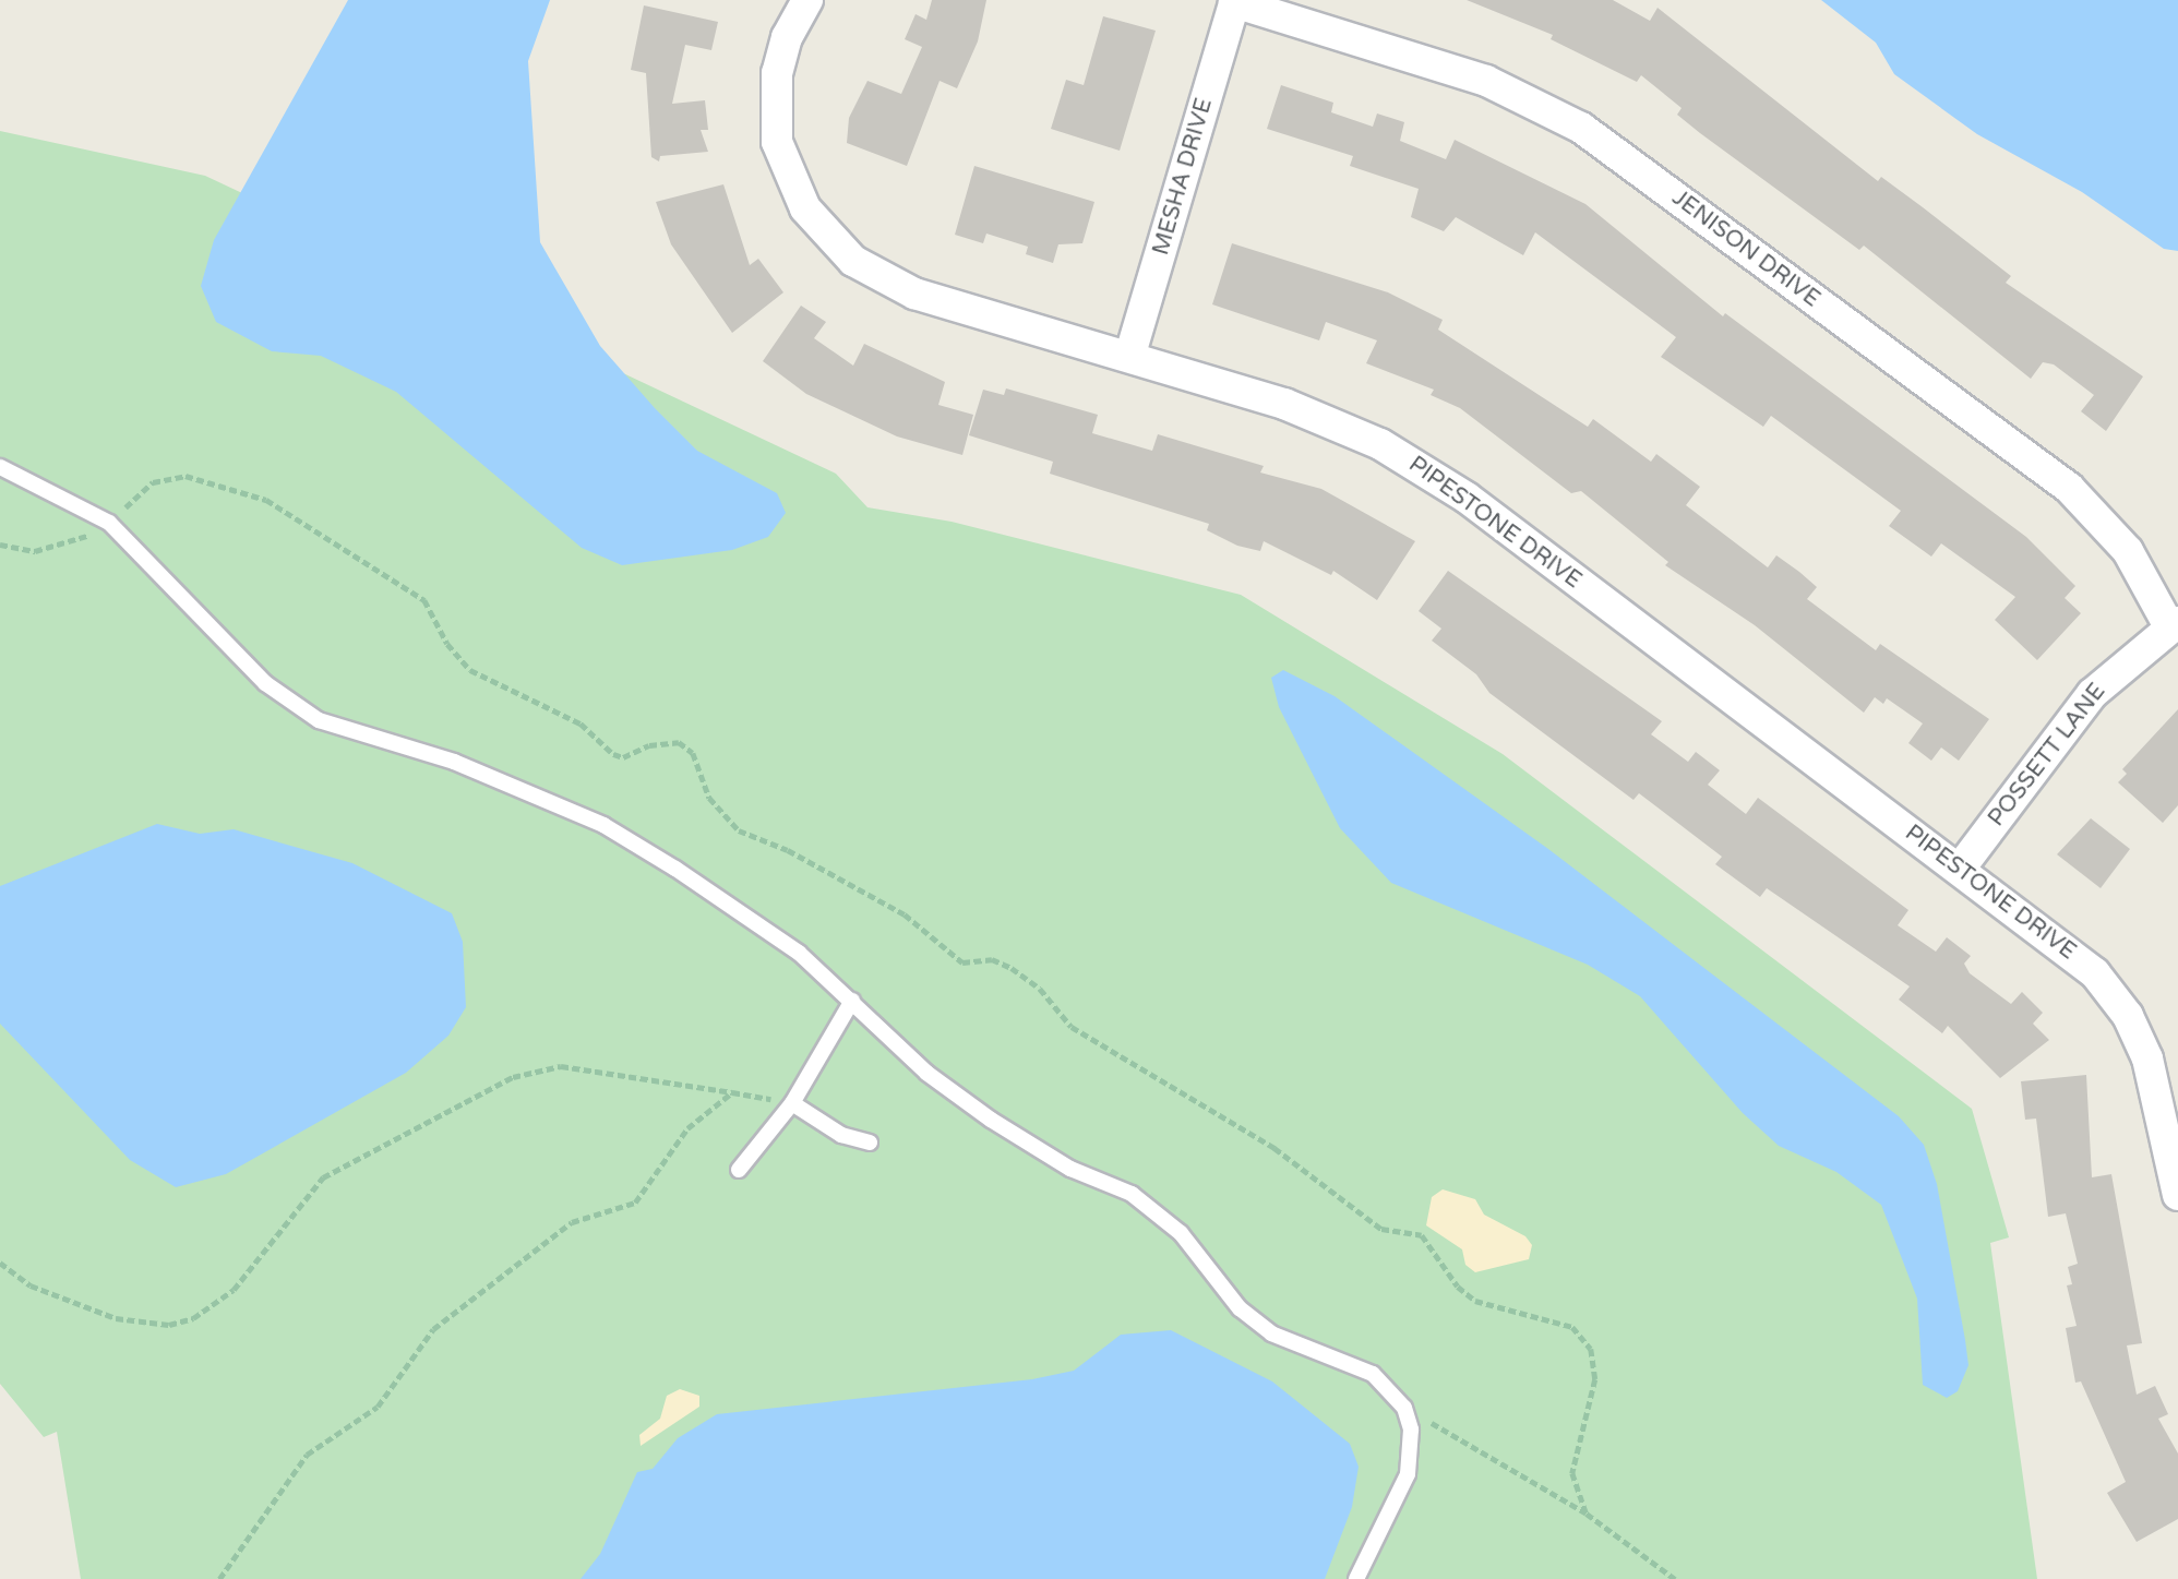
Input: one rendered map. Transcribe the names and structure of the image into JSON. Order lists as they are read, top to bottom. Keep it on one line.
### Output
{"streets":{"street":["MESHA DRIVE","JENISON DRIVE","PIPESTONE DRIVE","POSSETT LANE"]},"crossings":[["MESHA DRIVE","JENISON DRIVE"],["MESHA DRIVE","PIPESTONE DRIVE"],["JENISON DRIVE","POSSETT LANE"],["PIPESTONE DRIVE","POSSETT LANE"]]}
